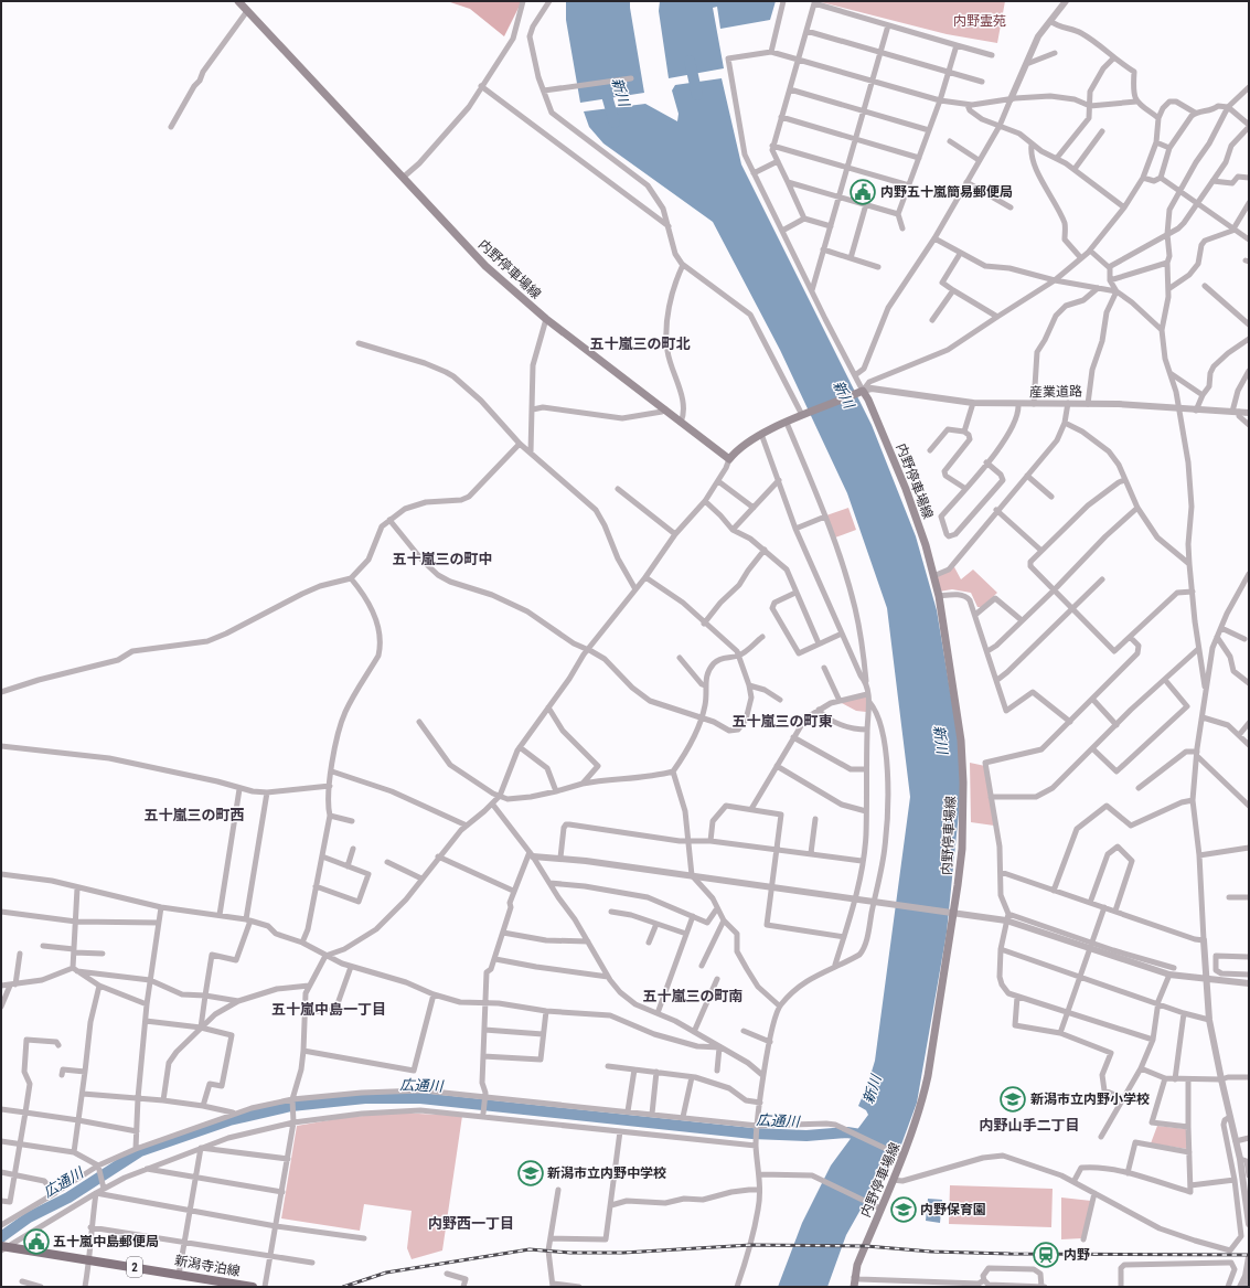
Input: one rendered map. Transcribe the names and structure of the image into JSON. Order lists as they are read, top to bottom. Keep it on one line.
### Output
{"streets":{"main road":["内野停車場線","新潟寺泊線","2"],"street":["産業道路"]},"crossings":[["内野停車場線","産業道路"]],"districts":["五十嵐三の町北","五十嵐三の町中","五十嵐三の町東","五十嵐三の町西","五十嵐三の町南","五十嵐中島一丁目","内野山手二丁目","内野西一丁目"],"water":["新川","広通川"],"parks":["内野霊苑"],"places":{"public building":["内野五十嵐簡易郵便局","五十嵐中島郵便局"],"school or university":["新潟市立内野小学校","新潟市立内野中学校","内野保育園"],"station":["内野"]}}
